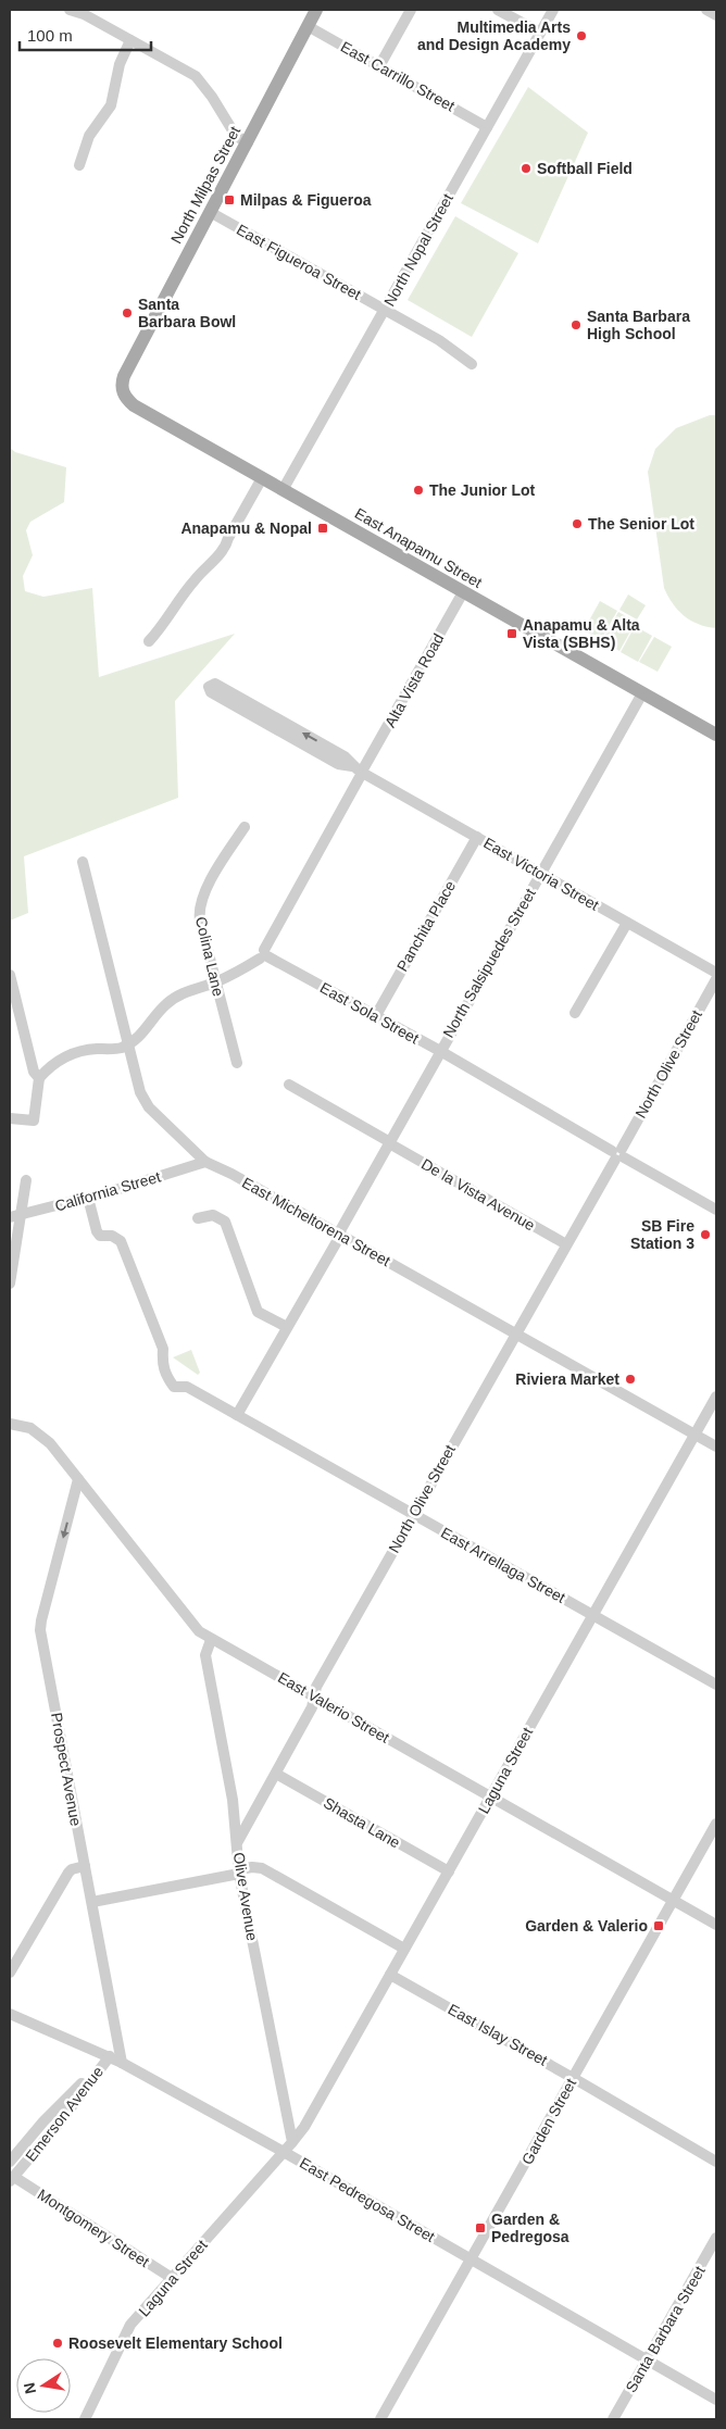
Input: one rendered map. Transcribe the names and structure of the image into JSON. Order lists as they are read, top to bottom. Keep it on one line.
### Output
{"streets":{"main road":["North Milpas Street","East Anapamu Street"],"street":["East Carrillo Street","North Nopal Street","East Figueroa Street","Alta Vista Road","East Victoria Street","Panchita Place","Colina Lane","North Salsipuedes Street","East Sola Street","North Olive Street","California Street","De la Vista Avenue","East Micheltorena Street","East Arrellaga Street","East Valerio Street","Prospect Avenue","Laguna Street","Shasta Lane","Olive Avenue","East Islay Street","Emerson Avenue","Garden Street","East Pedregosa Street","Montgomery Street","Santa Barbara Street"]},"crossings":[["East Carrillo Street","North Milpas Street"],["East Carrillo Street","North Nopal Street"],["North Milpas Street","East Figueroa Street"],["North Milpas Street","East Anapamu Street"],["North Nopal Street","East Figueroa Street"],["North Nopal Street","East Anapamu Street"],["East Anapamu Street","Alta Vista Road"],["East Anapamu Street","North Salsipuedes Street"],["Alta Vista Road","East Victoria Street"],["Alta Vista Road","East Sola Street"],["East Victoria Street","Panchita Place"],["East Victoria Street","North Salsipuedes Street"],["Panchita Place","East Sola Street"],["North Salsipuedes Street","East Sola Street"],["North Salsipuedes Street","De la Vista Avenue"],["North Salsipuedes Street","East Micheltorena Street"],["North Salsipuedes Street","East Arrellaga Street"],["East Sola Street","North Olive Street"],["North Olive Street","De la Vista Avenue"],["North Olive Street","East Micheltorena Street"],["North Olive Street","East Arrellaga Street"],["North Olive Street","East Valerio Street"],["North Olive Street","Shasta Lane"],["North Olive Street","Olive Avenue"],["California Street","East Micheltorena Street"],["California Street","East Arrellaga Street"],["East Micheltorena Street","Laguna Street"],["East Arrellaga Street","Laguna Street"],["East Valerio Street","Prospect Avenue"],["East Valerio Street","Laguna Street"],["East Valerio Street","Olive Avenue"],["East Valerio Street","Garden Street"],["Prospect Avenue","East Pedregosa Street"],["Laguna Street","Shasta Lane"],["Laguna Street","Olive Avenue"],["Laguna Street","East Islay Street"],["Laguna Street","East Pedregosa Street"],["Laguna Street","Montgomery Street"],["East Islay Street","Garden Street"],["Emerson Avenue","East Pedregosa Street"],["Emerson Avenue","Montgomery Street"],["Garden Street","East Pedregosa Street"],["East Pedregosa Street","Santa Barbara Street"]],"one_way":["Prospect Avenue"],"places":{"other":["Multimedia Arts and Design Academy","Softball Field","Santa Barbara Bowl","Santa Barbara High School","The Junior Lot","The Senior Lot","SB Fire Station 3","Riviera Market","Roosevelt Elementary School"],"transit":["Milpas & Figueroa","Anapamu & Nopal","Anapamu & Alta Vista (SBHS)","Garden & Valerio","Garden & Pedregosa"]},"scale_bar":"100 m","north":"left"}
